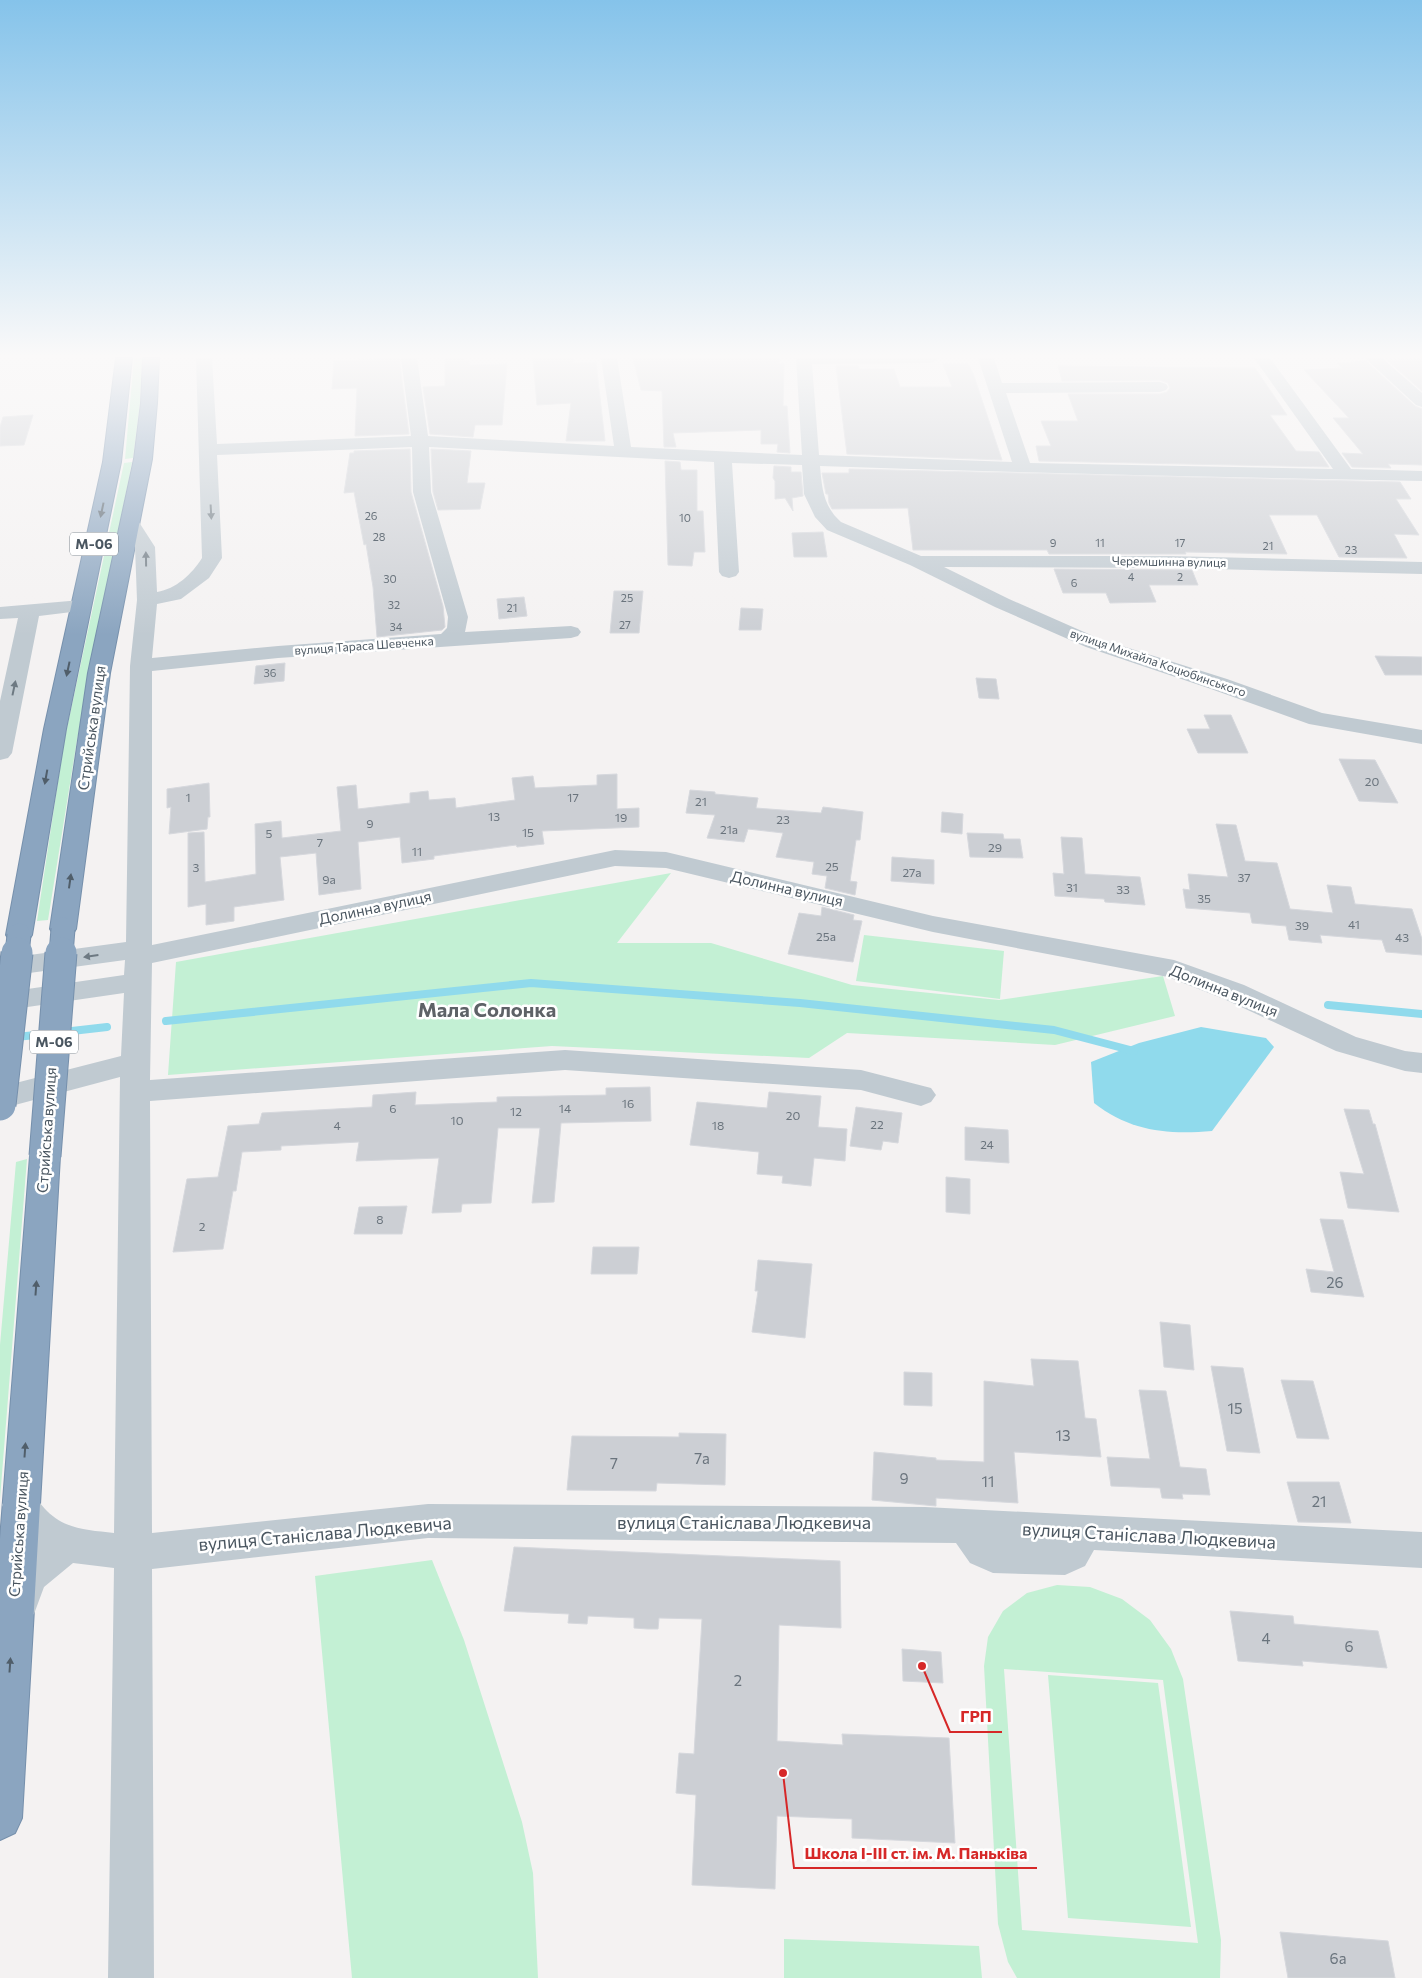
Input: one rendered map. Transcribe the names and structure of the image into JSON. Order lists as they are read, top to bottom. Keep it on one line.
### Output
{"streets":{"highway":["М-06","Стрийська вулиця"],"street":["Черемшинна вулиця","вулиця Тараса Шевченка","вулиця Михайла Коцюбинського","Долинна вулиця","вулиця Станіслава Людкевича"]},"crossings":[["Черемшинна вулиця","вулиця Михайла Коцюбинського"],["Стрийська вулиця","вулиця Станіслава Людкевича"]],"districts":["Мала Солонка"],"places":["ГРП","Школа І-ІІІ ст. ім. М. Паньківа"],"house_numbers":["26","10","28","9","11","17","21","23","4","2","30","6","25","32","21","27","34","36","20","1","17","21","13","19","23","9","21а","15","5","7","29","11","25","3","27а","37","9а","31","33","35","41","39","25а","43","16","6","14","12","20","10","22","4","18","24","8","2","26","15","13","7а","7","9","11","21","4","6","2","6а"]}
